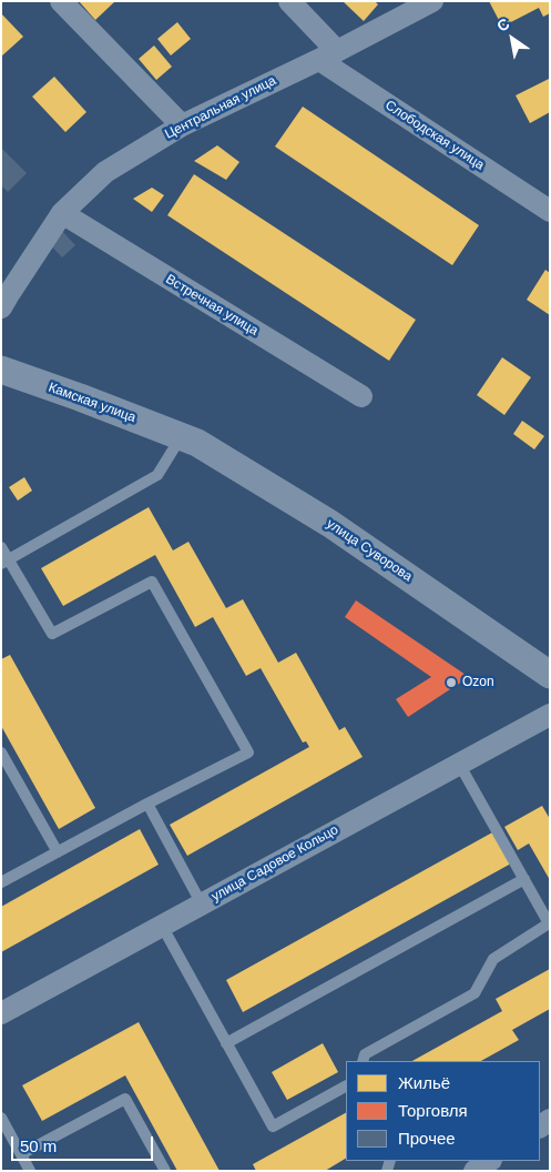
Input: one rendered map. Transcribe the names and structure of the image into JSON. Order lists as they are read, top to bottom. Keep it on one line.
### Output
{"streets":{"street":["Центральная улица","Слободская улица","Встречная улица","Камская улица","улица Суворова","улица Садовое Кольцо"]},"crossings":[["Центральная улица","Слободская улица"],["Центральная улица","Встречная улица"],["Камская улица","улица Суворова"]],"places":["Ozon"],"legend":["Жильё","Торговля","Прочее"],"scale_bar":"50 m","north":"top left"}
